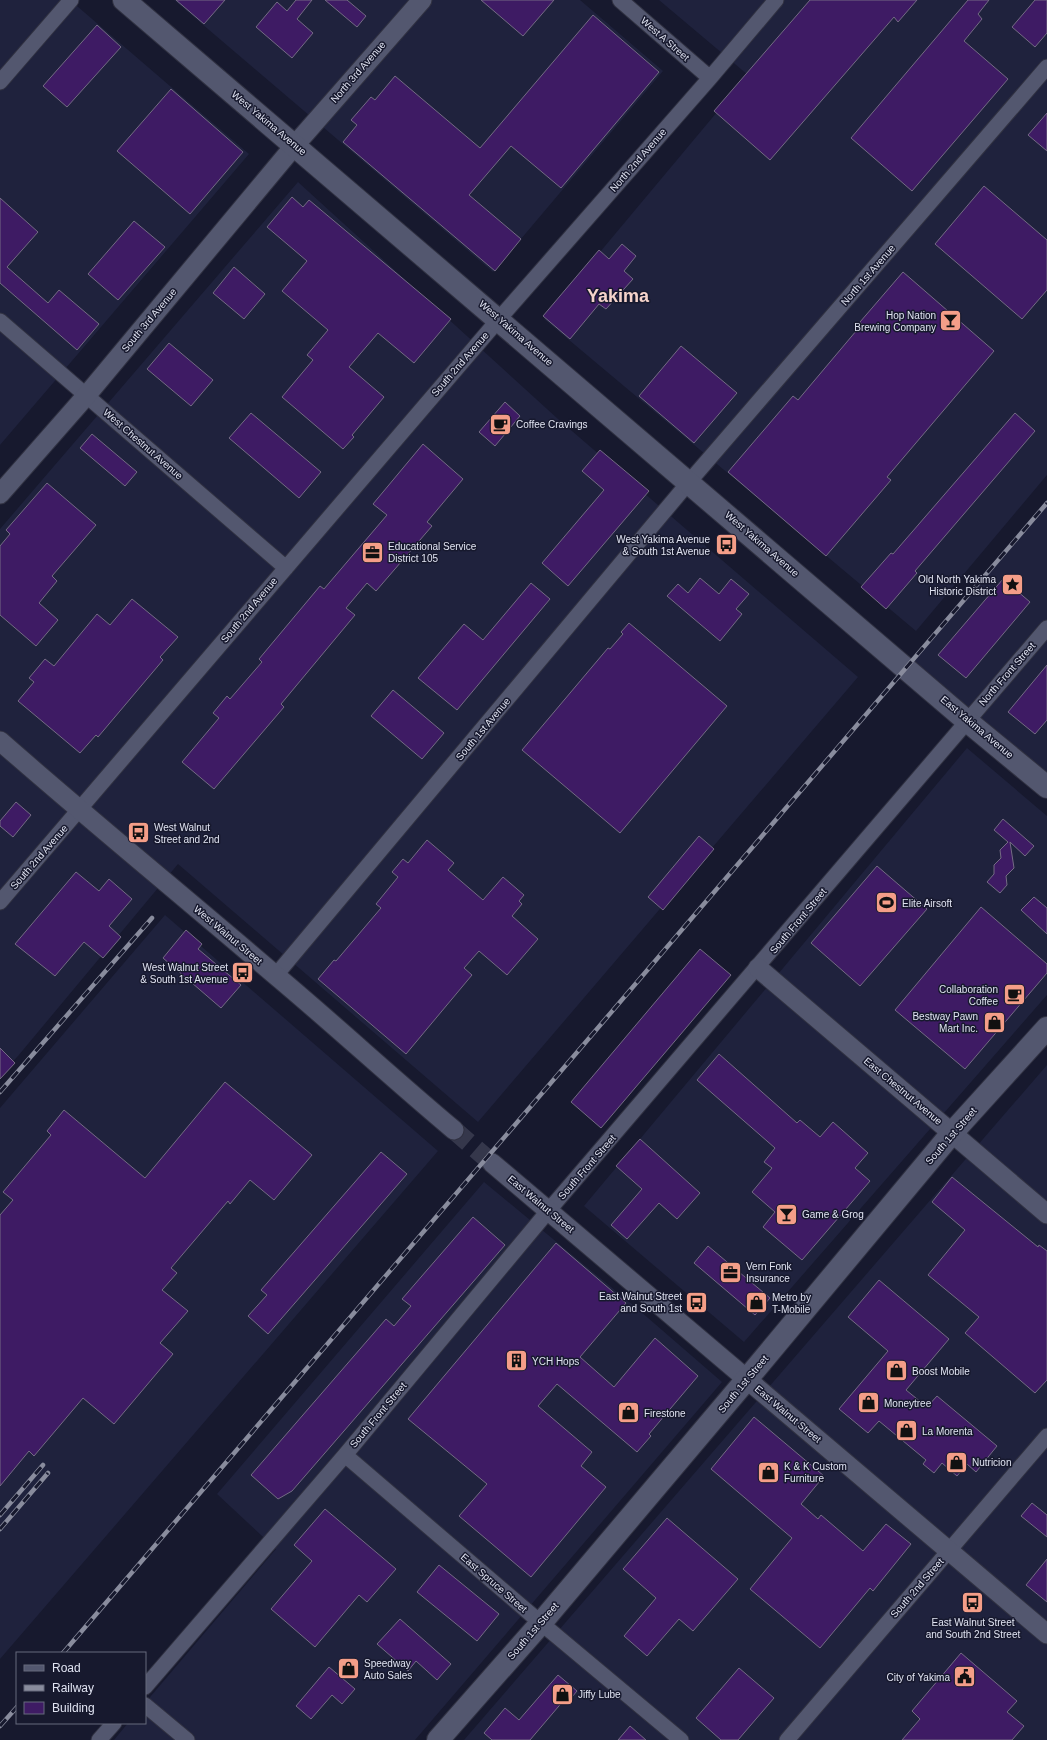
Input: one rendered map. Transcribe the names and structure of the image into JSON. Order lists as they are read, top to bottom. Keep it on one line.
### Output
{"streets":{"main road":["West Yakima Avenue","East Yakima Avenue","South 1st Street"],"street":["West A Street","North 3rd Avenue","North 2nd Avenue","North 1st Avenue","South 3rd Avenue","South 2nd Avenue","West Chestnut Avenue","North Front Street","South 1st Avenue","South Front Street","West Walnut Street","East Chestnut Avenue","East Walnut Street","East Spruce Street","South 2nd Street"]},"crossings":[["West A Street","North 2nd Avenue"],["North 3rd Avenue","West Yakima Avenue"],["North 3rd Avenue","South 3rd Avenue"],["West Yakima Avenue","North 2nd Avenue"],["West Yakima Avenue","North 1st Avenue"],["West Yakima Avenue","South 3rd Avenue"],["West Yakima Avenue","South 2nd Avenue"],["West Yakima Avenue","East Yakima Avenue"],["West Yakima Avenue","South 1st Avenue"],["North 2nd Avenue","South 2nd Avenue"],["North 1st Avenue","South 1st Avenue"],["South 3rd Avenue","West Chestnut Avenue"],["South 2nd Avenue","West Chestnut Avenue"],["South 2nd Avenue","West Walnut Street"],["North Front Street","East Yakima Avenue"],["North Front Street","South Front Street"],["East Yakima Avenue","South Front Street"],["South 1st Avenue","West Walnut Street"],["South Front Street","East Chestnut Avenue"],["South Front Street","East Walnut Street"],["South Front Street","East Spruce Street"],["East Chestnut Avenue","South 1st Street"],["South 1st Street","East Walnut Street"],["South 1st Street","East Spruce Street"],["East Walnut Street","South 2nd Street"]],"districts":["Yakima"],"places":{"bar":["Hop Nation Brewing Company","Game & Grog"],"cafe":["Coffee Cravings","Collaboration Coffee"],"bus stop":["West Yakima Avenue & South 1st Avenue","West Walnut Street and 2nd","West Walnut Street & South 1st Avenue","East Walnut Street and South 1st","East Walnut Street and South 2nd Street"],"office":["Educational Service District 105","Vern Fonk Insurance"],"place":["Old North Yakima Historic District"],"sports":["Elite Airsoft"],"shop":["Bestway Pawn Mart Inc.","Metro by T-Mobile","Boost Mobile","Moneytree","Firestone","La Morenta","Nutricion","K & K Custom Furniture","Speedway Auto Sales","Jiffy Lube"],"building":["YCH Hops"],"public building":["City of Yakima"]},"legend":["Road","Railway","Building"]}
